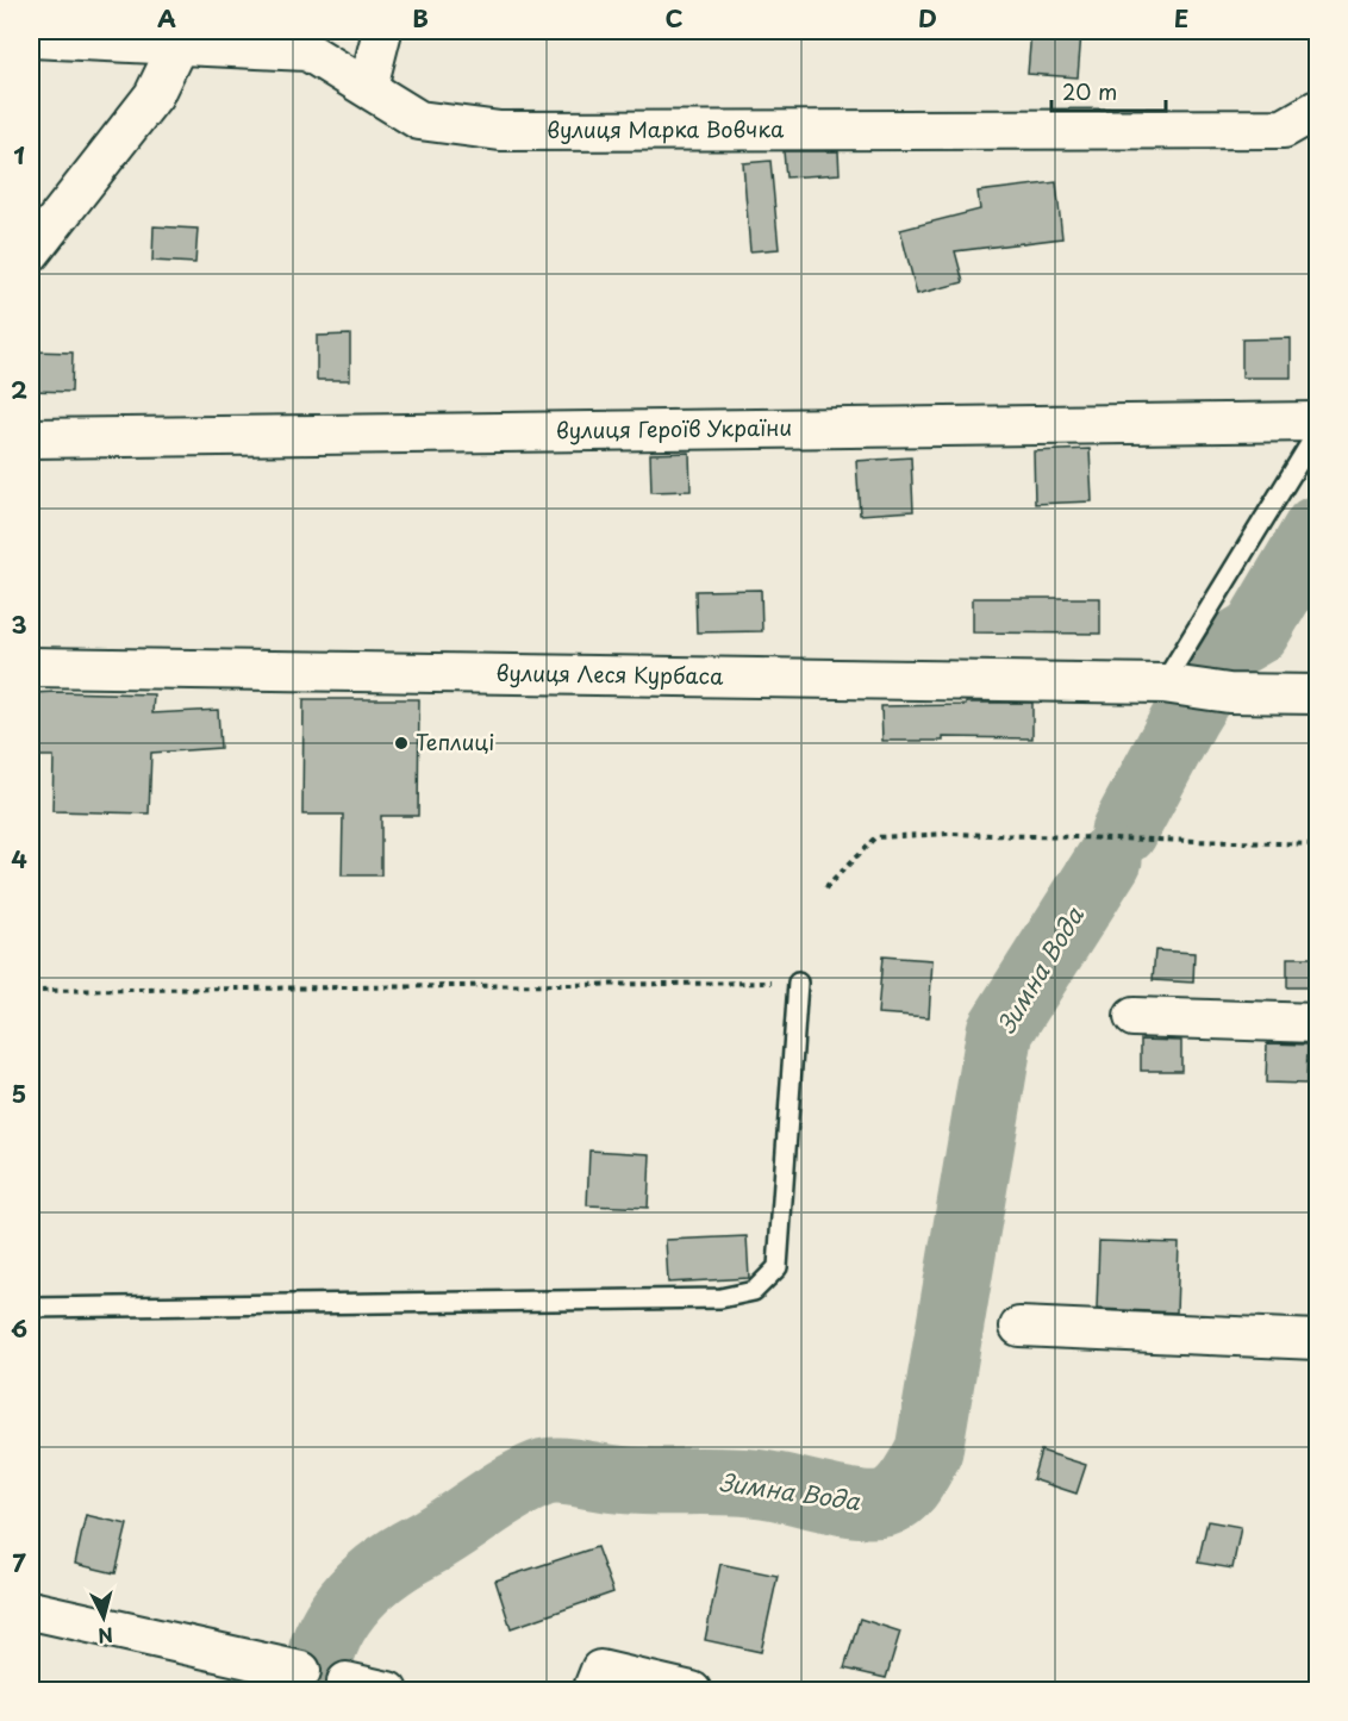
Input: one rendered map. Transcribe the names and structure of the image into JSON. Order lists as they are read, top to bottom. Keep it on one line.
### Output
{"streets":{"street":["вулиця Марка Вовчка","вулиця Героїв України","вулиця Леся Курбаса"]},"water":["Зимна Вода"],"places":["Теплиці"],"scale_bar":"20 m","north":"bottom","grid":{"columns":["A","B","C","D","E"],"rows":["1","2","3","4","5","6","7"]}}
